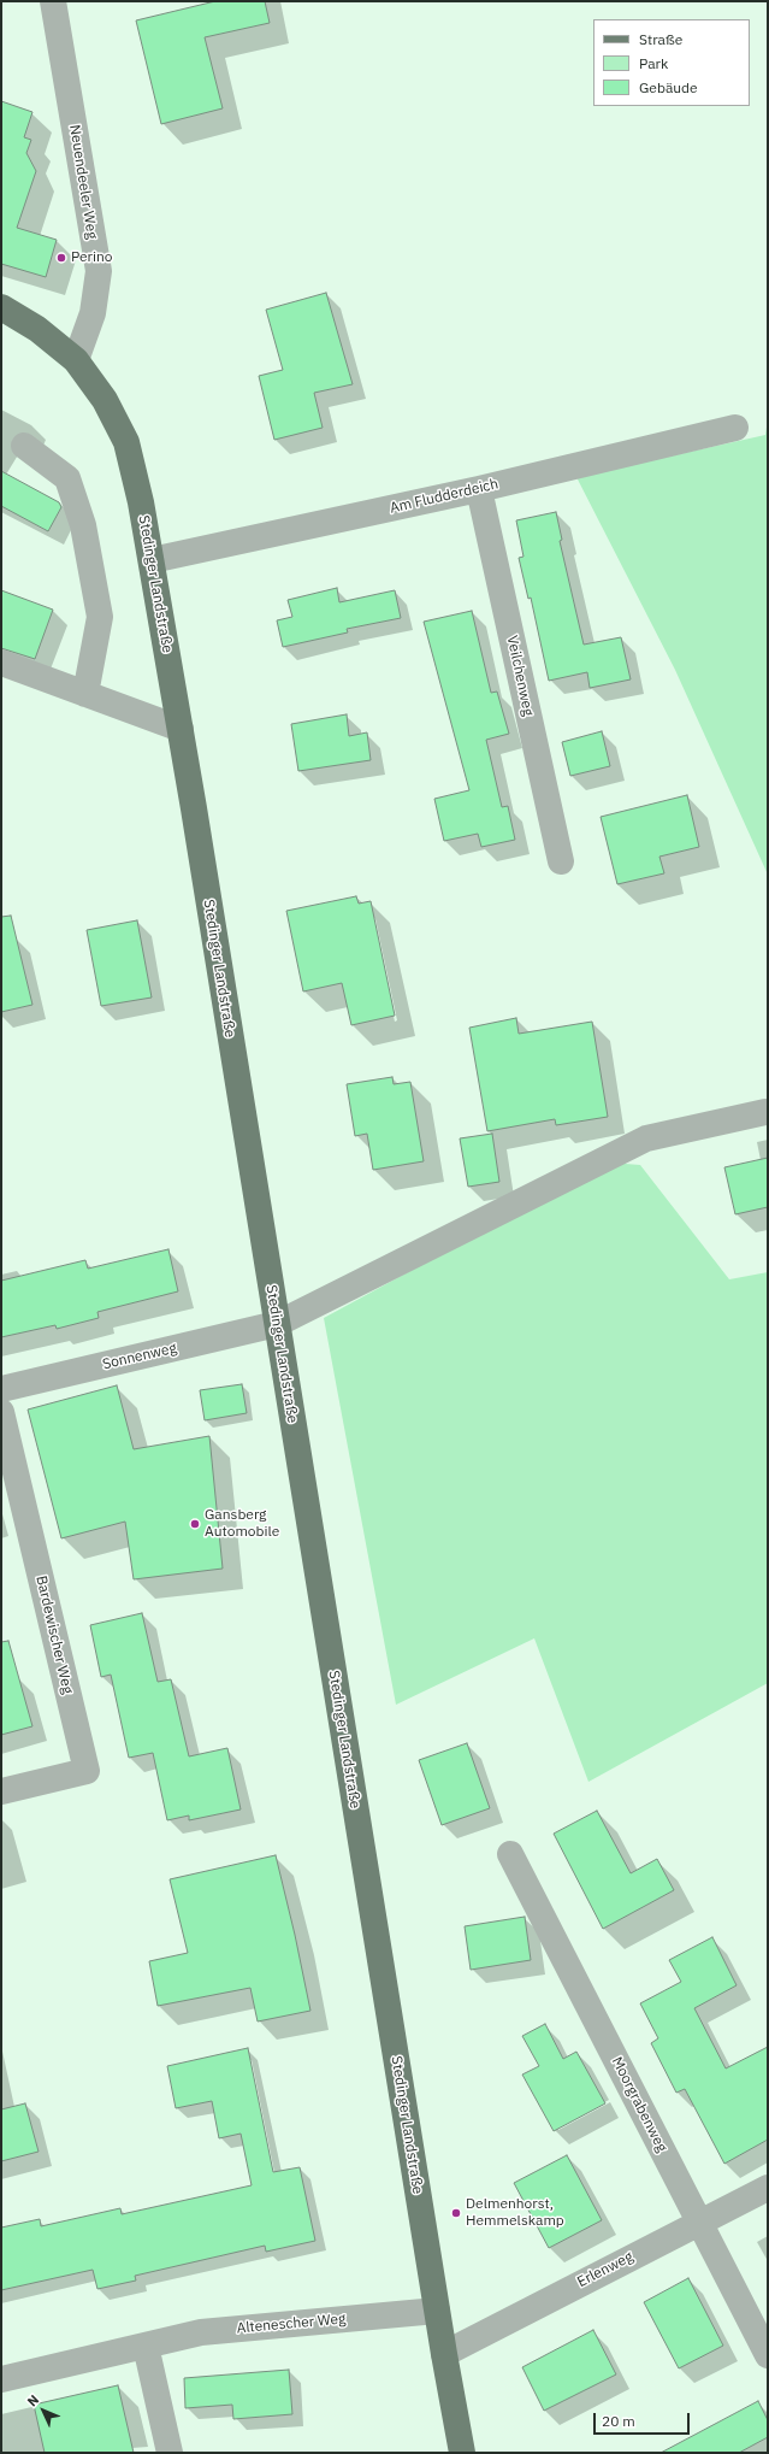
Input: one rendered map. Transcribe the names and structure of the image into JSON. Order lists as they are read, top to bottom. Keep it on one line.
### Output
{"streets":{"main road":["Stedinger Landstraße"],"street":["Neuendeeler Weg","Am Fludderdeich","Veilchenweg","Sonnenweg","Bardewischer Weg","Moorgrabenweg","Erlenweg","Altenescher Weg"]},"crossings":[["Neuendeeler Weg","Stedinger Landstraße"],["Am Fludderdeich","Stedinger Landstraße"],["Am Fludderdeich","Veilchenweg"],["Stedinger Landstraße","Sonnenweg"],["Stedinger Landstraße","Erlenweg"],["Stedinger Landstraße","Altenescher Weg"],["Moorgrabenweg","Erlenweg"]],"places":["Perino","Gansberg Automobile","Delmenhorst, Hemmelskamp"],"legend":["Straße","Park","Gebäude"],"scale_bar":"20 m","north":"top left"}
